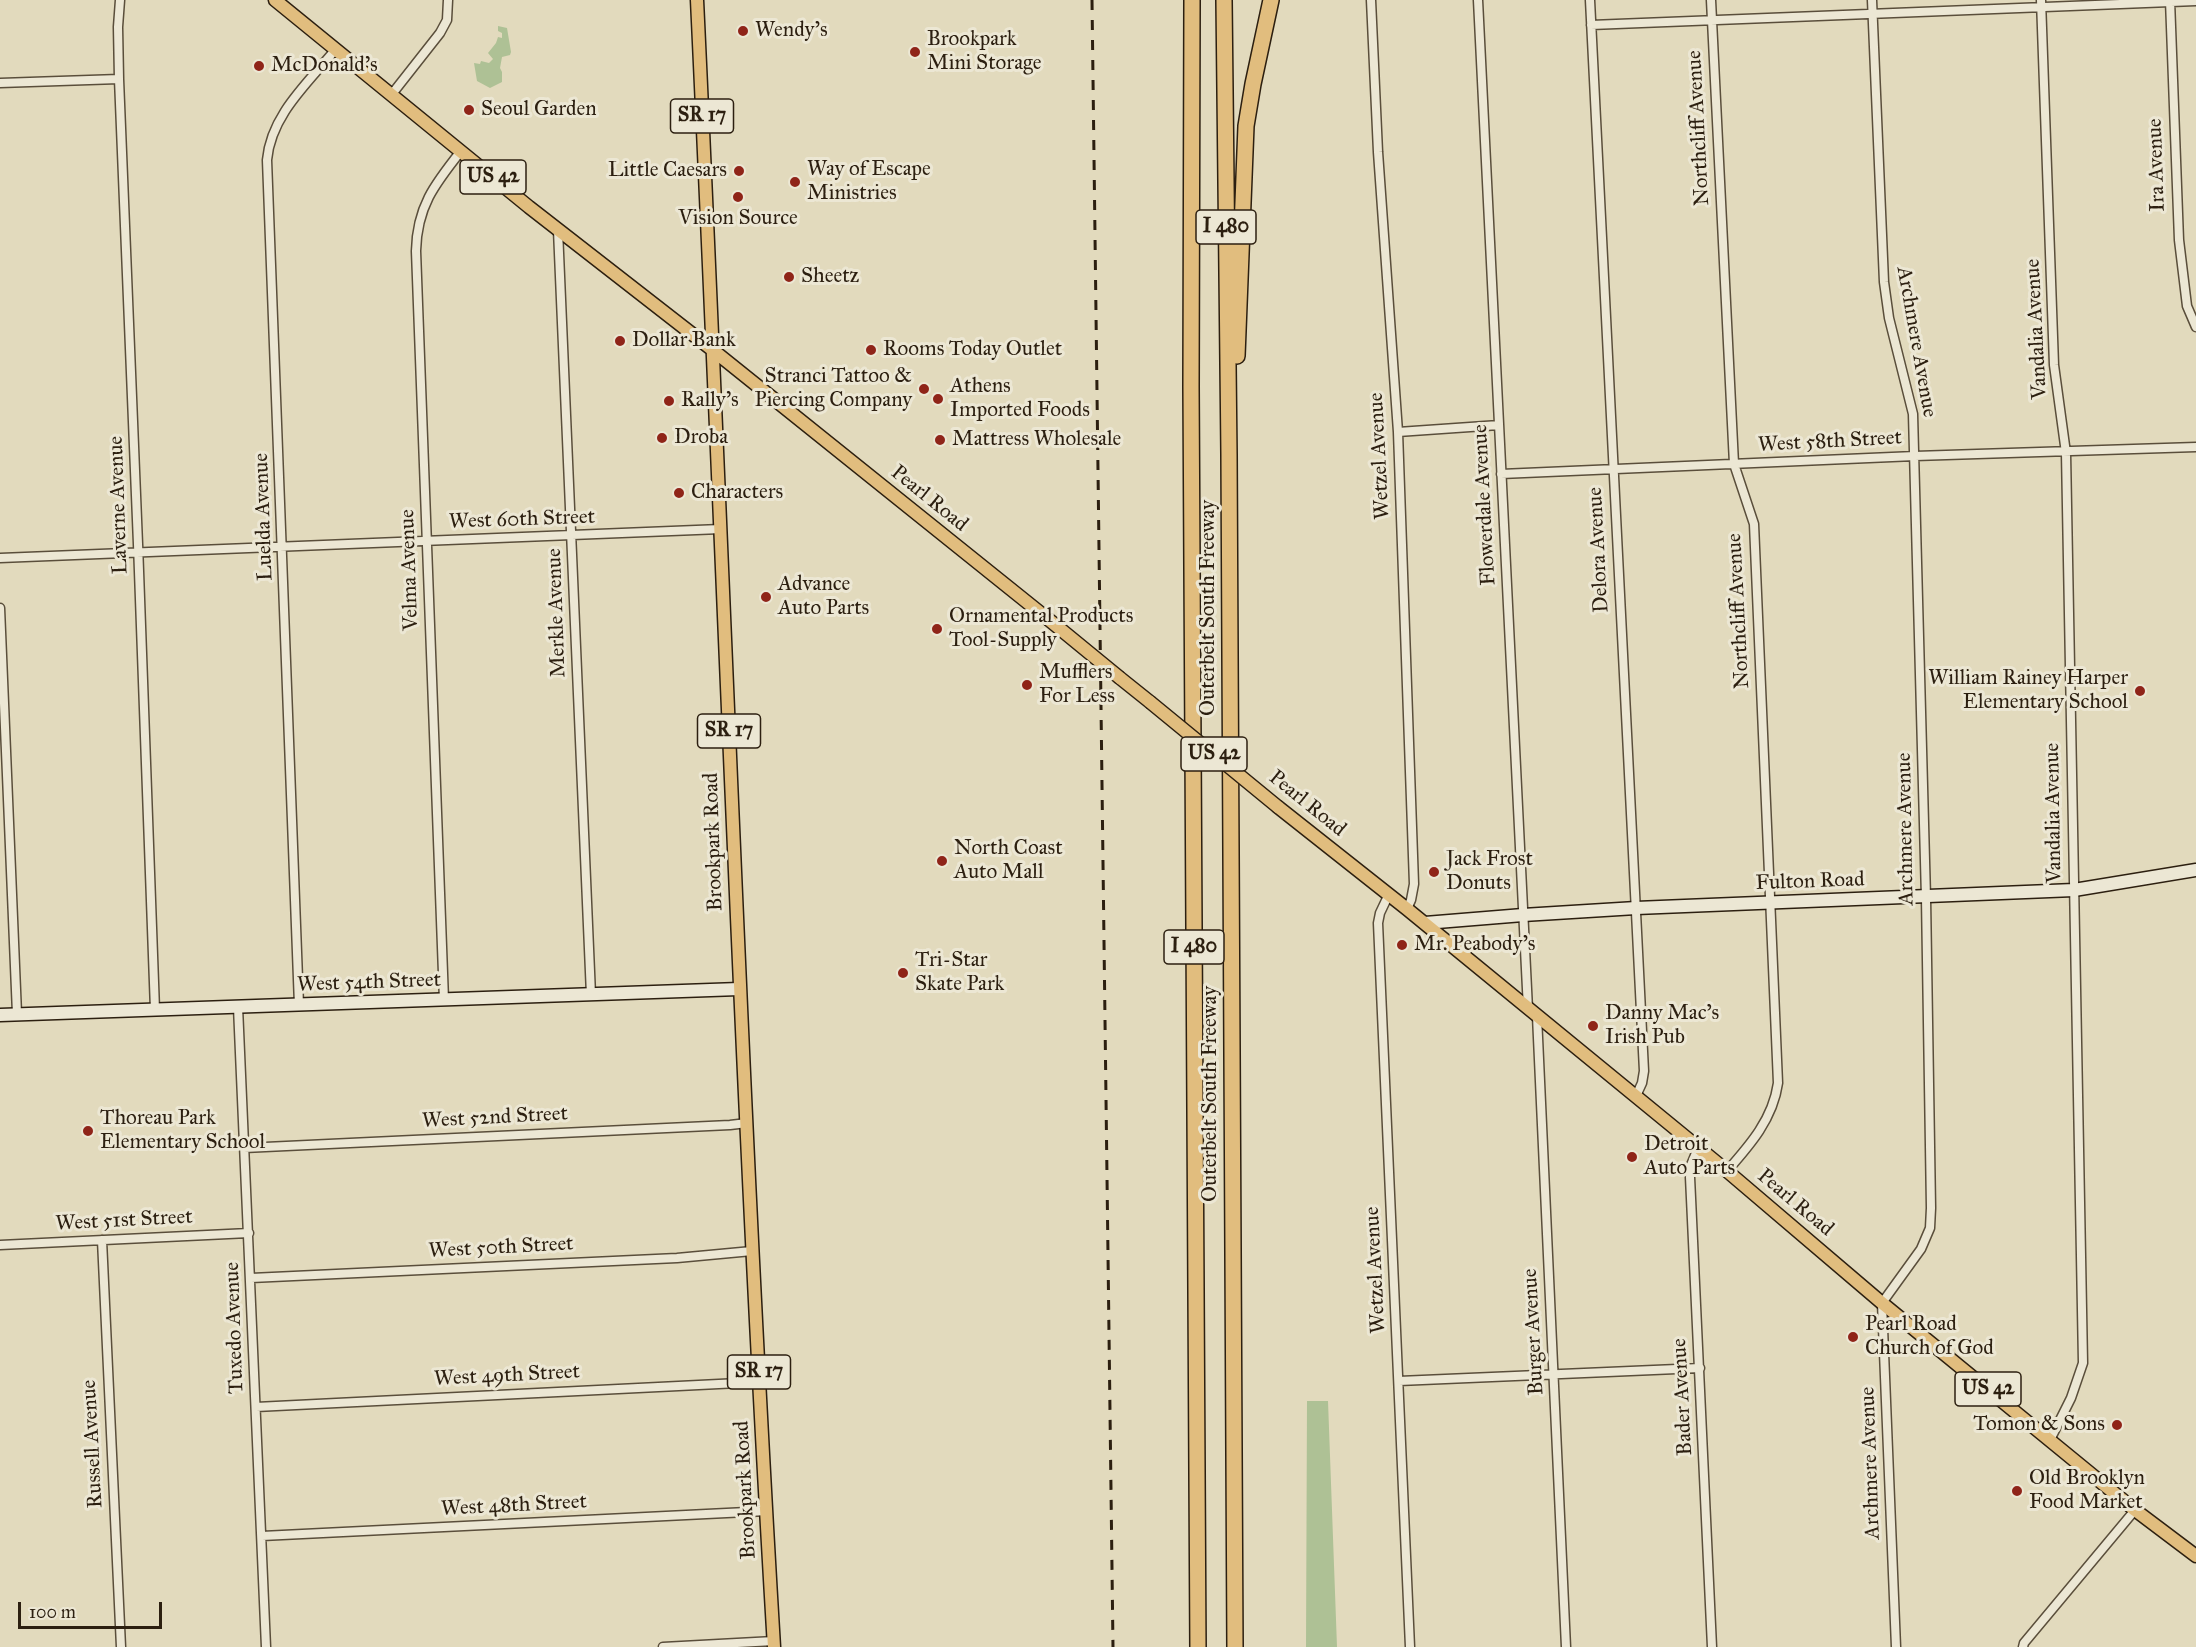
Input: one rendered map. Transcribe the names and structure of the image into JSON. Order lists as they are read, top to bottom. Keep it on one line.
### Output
{"streets":{"highway":["I 480","Outerbelt South Freeway"],"main road":["SR 17","US 42","Pearl Road","Brookpark Road","Fulton Road","West 54th Street"],"street":["Northcliff Avenue","Ira Avenue","Vandalia Avenue","Archmere Avenue","West 58th Street","Wetzel Avenue","Laverne Avenue","Flowerdale Avenue","Luelda Avenue","West 60th Street","Delora Avenue","Velma Avenue","Merkle Avenue","West 52nd Street","West 51st Street","West 50th Street","Tuxedo Avenue","Burger Avenue","West 49th Street","Bader Avenue","Russell Avenue","West 48th Street"]},"crossings":[["Northcliff Avenue","West 58th Street"],["Northcliff Avenue","Pearl Road"],["Northcliff Avenue","Fulton Road"],["Vandalia Avenue","West 58th Street"],["Vandalia Avenue","Pearl Road"],["Vandalia Avenue","Fulton Road"],["Archmere Avenue","West 58th Street"],["Archmere Avenue","Pearl Road"],["Archmere Avenue","Fulton Road"],["West 58th Street","Flowerdale Avenue"],["West 58th Street","Delora Avenue"],["Wetzel Avenue","Pearl Road"],["Pearl Road","Flowerdale Avenue"],["Pearl Road","Luelda Avenue"],["Pearl Road","Delora Avenue"],["Pearl Road","Velma Avenue"],["Pearl Road","Merkle Avenue"],["Pearl Road","Brookpark Road"],["Pearl Road","Fulton Road"],["Pearl Road","Burger Avenue"],["Pearl Road","Bader Avenue"],["Laverne Avenue","West 60th Street"],["Laverne Avenue","West 54th Street"],["Flowerdale Avenue","Fulton Road"],["Flowerdale Avenue","Burger Avenue"],["Luelda Avenue","West 60th Street"],["Luelda Avenue","West 54th Street"],["West 60th Street","Velma Avenue"],["West 60th Street","Merkle Avenue"],["West 60th Street","Brookpark Road"],["Delora Avenue","Fulton Road"],["Velma Avenue","West 54th Street"],["Merkle Avenue","West 54th Street"],["Brookpark Road","West 54th Street"],["Brookpark Road","West 52nd Street"],["Brookpark Road","West 50th Street"],["Brookpark Road","West 49th Street"],["Brookpark Road","West 48th Street"],["West 54th Street","Tuxedo Avenue"],["West 52nd Street","Tuxedo Avenue"],["West 51st Street","Tuxedo Avenue"],["West 51st Street","Russell Avenue"],["West 50th Street","Tuxedo Avenue"],["Tuxedo Avenue","West 49th Street"],["Tuxedo Avenue","West 48th Street"]],"places":["Wendy's","Brookpark Mini Storage","McDonald's","Seoul Garden","Little Caesars","Way of Escape Ministries","Vision Source","Sheetz","Dollar Bank","Rooms Today Outlet","Stranci Tattoo & Piercing Company","Athens Imported Foods","Rally's","Droba","Mattress Wholesale","Characters","Advance Auto Parts","Ornamental Products Tool-Supply","Mufflers For Less","William Rainey Harper Elementary School","North Coast Auto Mall","Jack Frost Donuts","Mr. Peabody's","Tri-Star Skate Park","Danny Mac's Irish Pub","Thoreau Park Elementary School","Detroit Auto Parts","Pearl Road Church of God","Tomon & Sons","Old Brooklyn Food Market"],"scale_bar":"100 m"}
